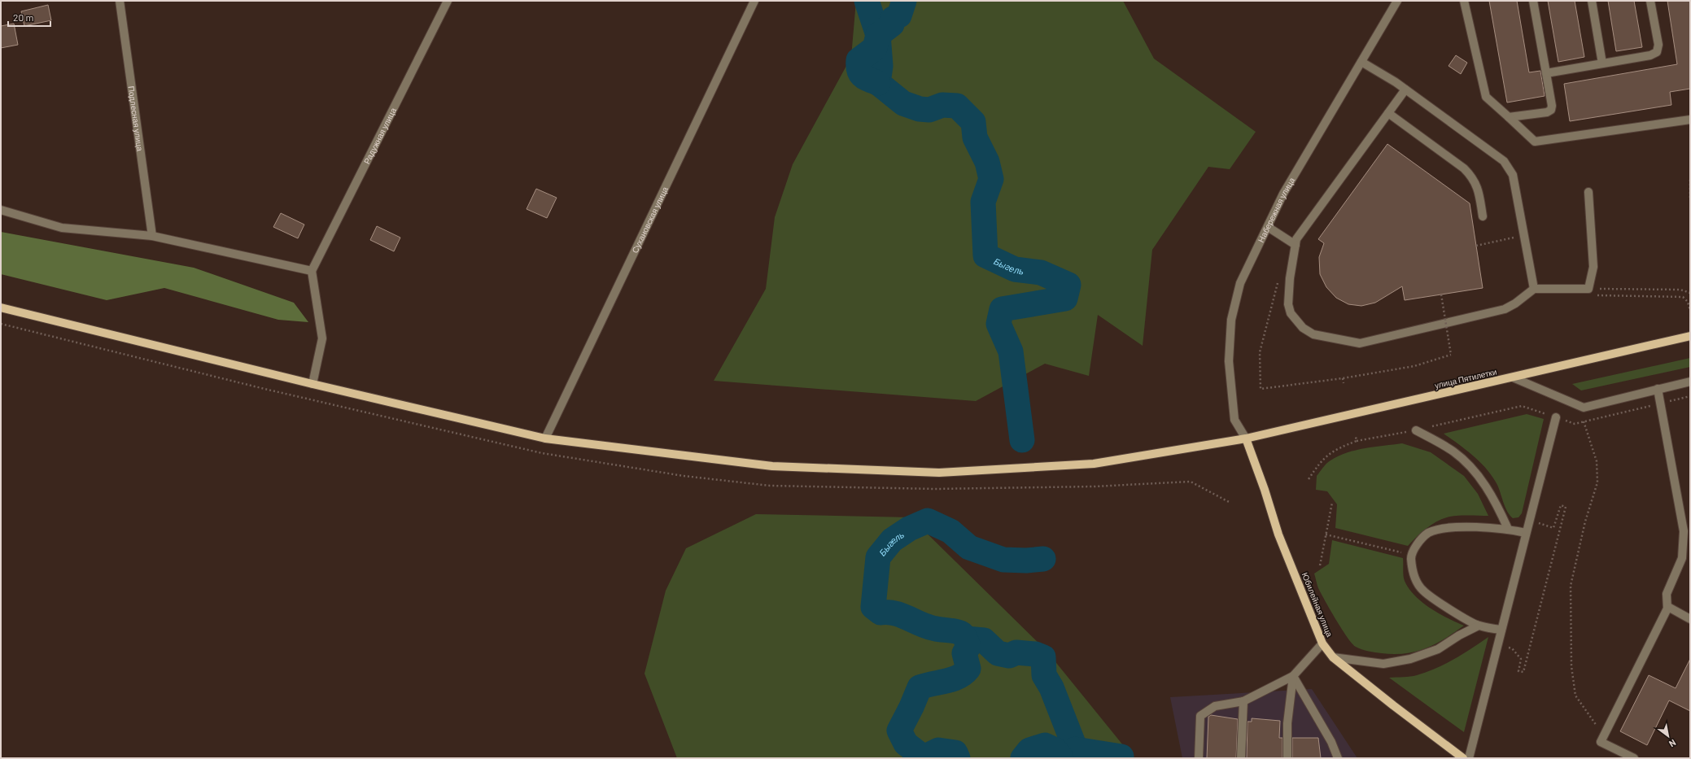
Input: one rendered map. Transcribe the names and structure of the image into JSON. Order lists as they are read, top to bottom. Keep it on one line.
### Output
{"streets":{"main road":["улица Пятилетки","Юбилейная улица"],"street":["Подлесная улица","Радужная улица","Набережная улица","Сухановская улица"]},"crossings":[["Набережная улица","улица Пятилетки"],["Набережная улица","Юбилейная улица"],["Сухановская улица","улица Пятилетки"],["улица Пятилетки","Юбилейная улица"]],"water":["Быгель"],"scale_bar":"20 m","north":"bottom right"}
